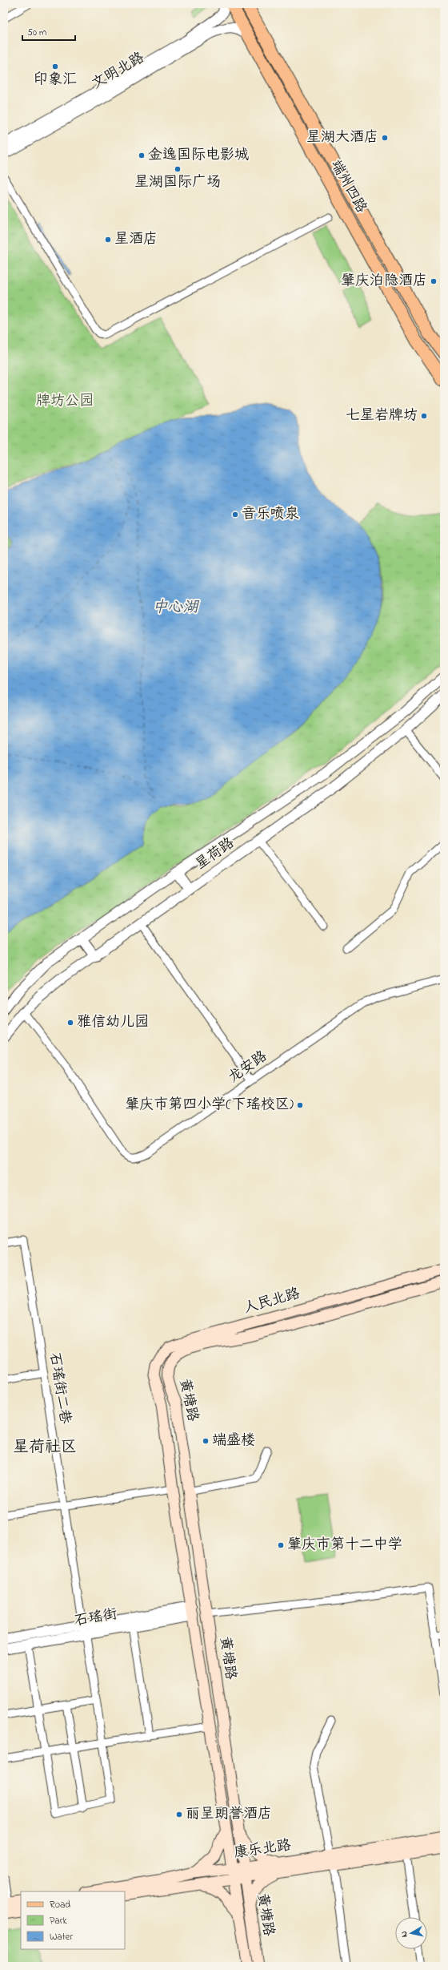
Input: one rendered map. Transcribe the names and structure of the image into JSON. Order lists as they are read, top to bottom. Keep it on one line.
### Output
{"streets":{"main road":["端州四路","人民北路","黄塘路","康乐北路"],"street":["文明北路","星荷路","龙安路","石瑶街二巷","石瑶街"]},"crossings":[["文明北路","端州四路"],["星荷路","龙安路"],["人民北路","黄塘路"],["石瑶街二巷","石瑶街"],["黄塘路","石瑶街"],["黄塘路","康乐北路"]],"districts":["星荷社区"],"water":["中心湖"],"parks":["牌坊公园"],"places":["印象汇","星湖大酒店","金逸国际电影城","星湖国际广场","星酒店","肇庆泊隐酒店","七星岩牌坊","音乐喷泉","雅信幼儿园","肇庆市第四小学(下瑶校区)","端盛楼","肇庆市第十二中学","丽呈朗誉酒店"],"legend":["Road","Park","Water"],"scale_bar":"50 m","north":"left"}
